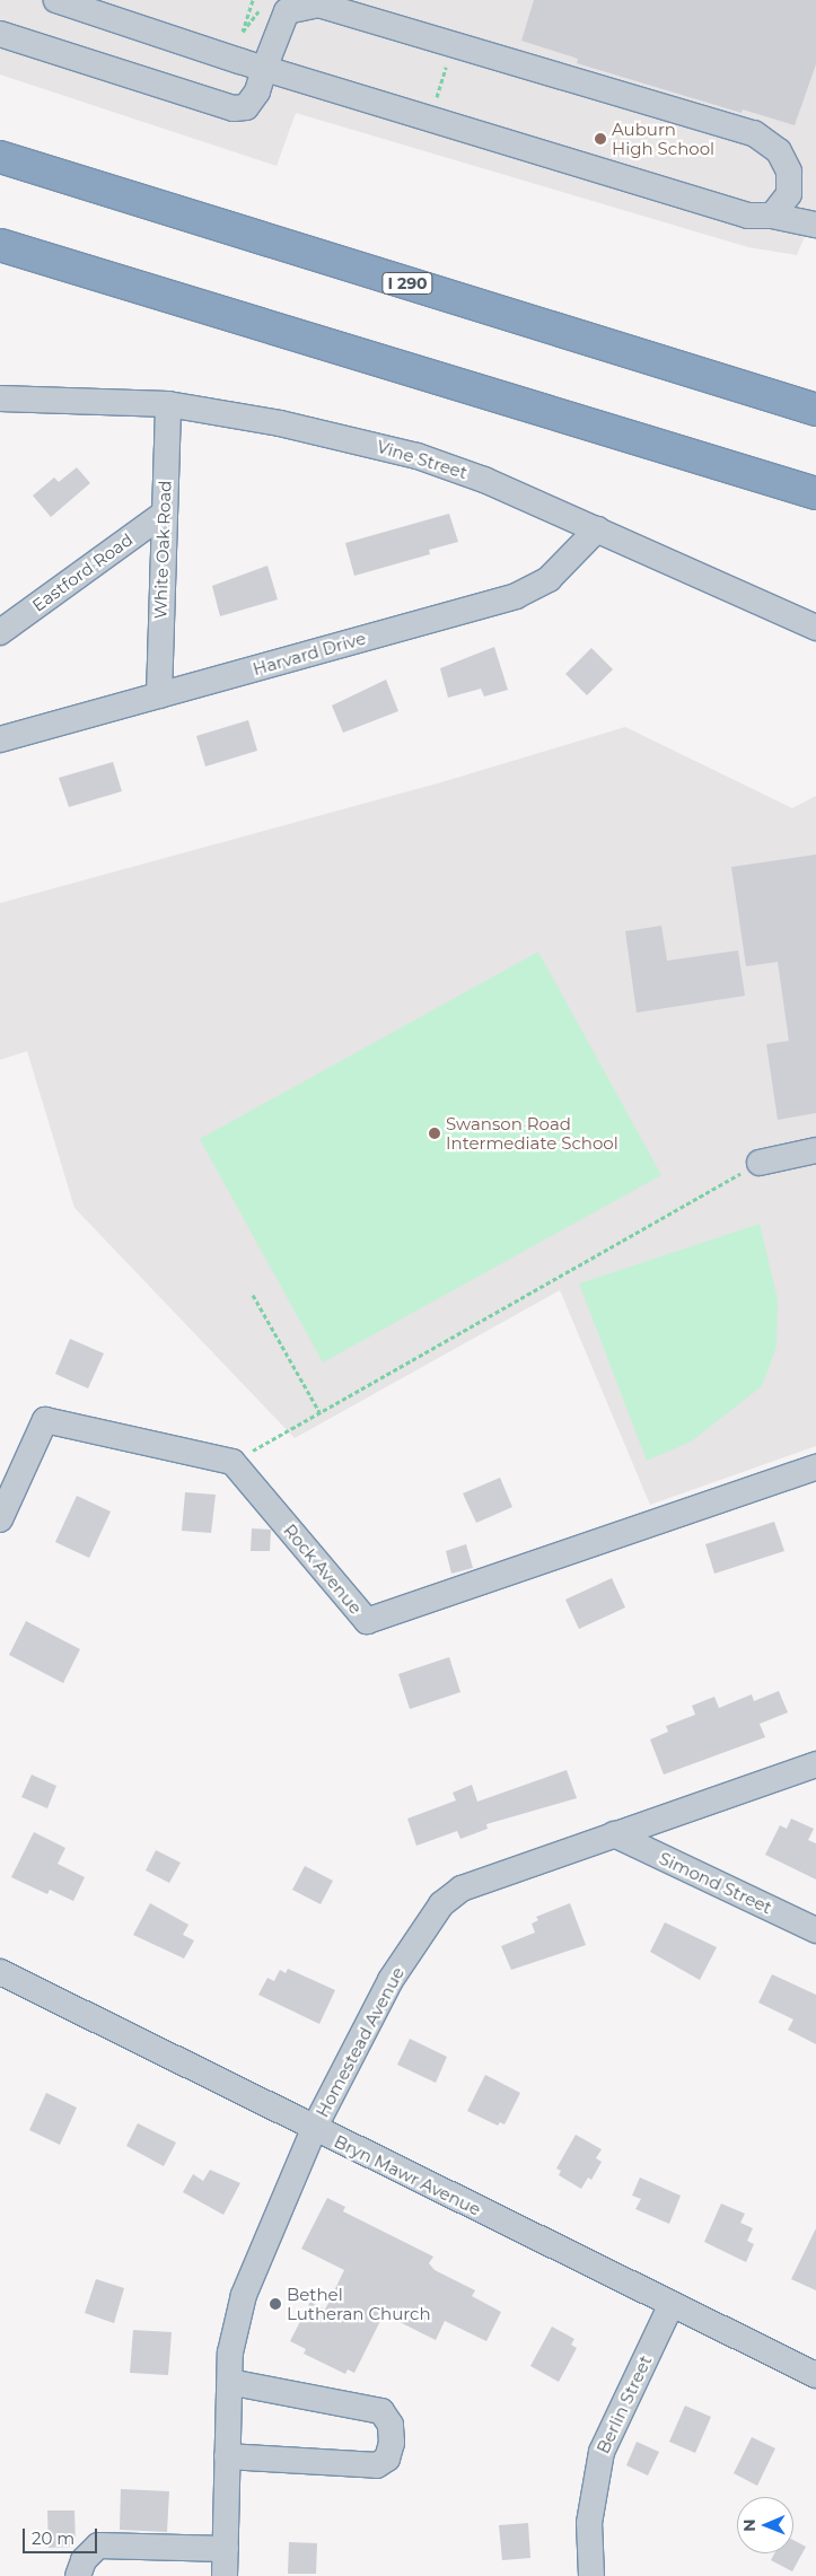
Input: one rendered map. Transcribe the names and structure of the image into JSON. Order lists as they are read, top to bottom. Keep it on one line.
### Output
{"streets":{"highway":["I 290"],"street":["Vine Street","White Oak Road","Eastford Road","Harvard Drive","Rock Avenue","Simond Street","Homestead Avenue","Bryn Mawr Avenue","Berlin Street"]},"crossings":[["Vine Street","White Oak Road"],["Vine Street","Harvard Drive"],["White Oak Road","Eastford Road"],["White Oak Road","Harvard Drive"],["Simond Street","Homestead Avenue"],["Homestead Avenue","Bryn Mawr Avenue"],["Bryn Mawr Avenue","Berlin Street"]],"places":["Auburn High School","Swanson Road Intermediate School","Bethel Lutheran Church"],"scale_bar":"20 m","north":"left"}
